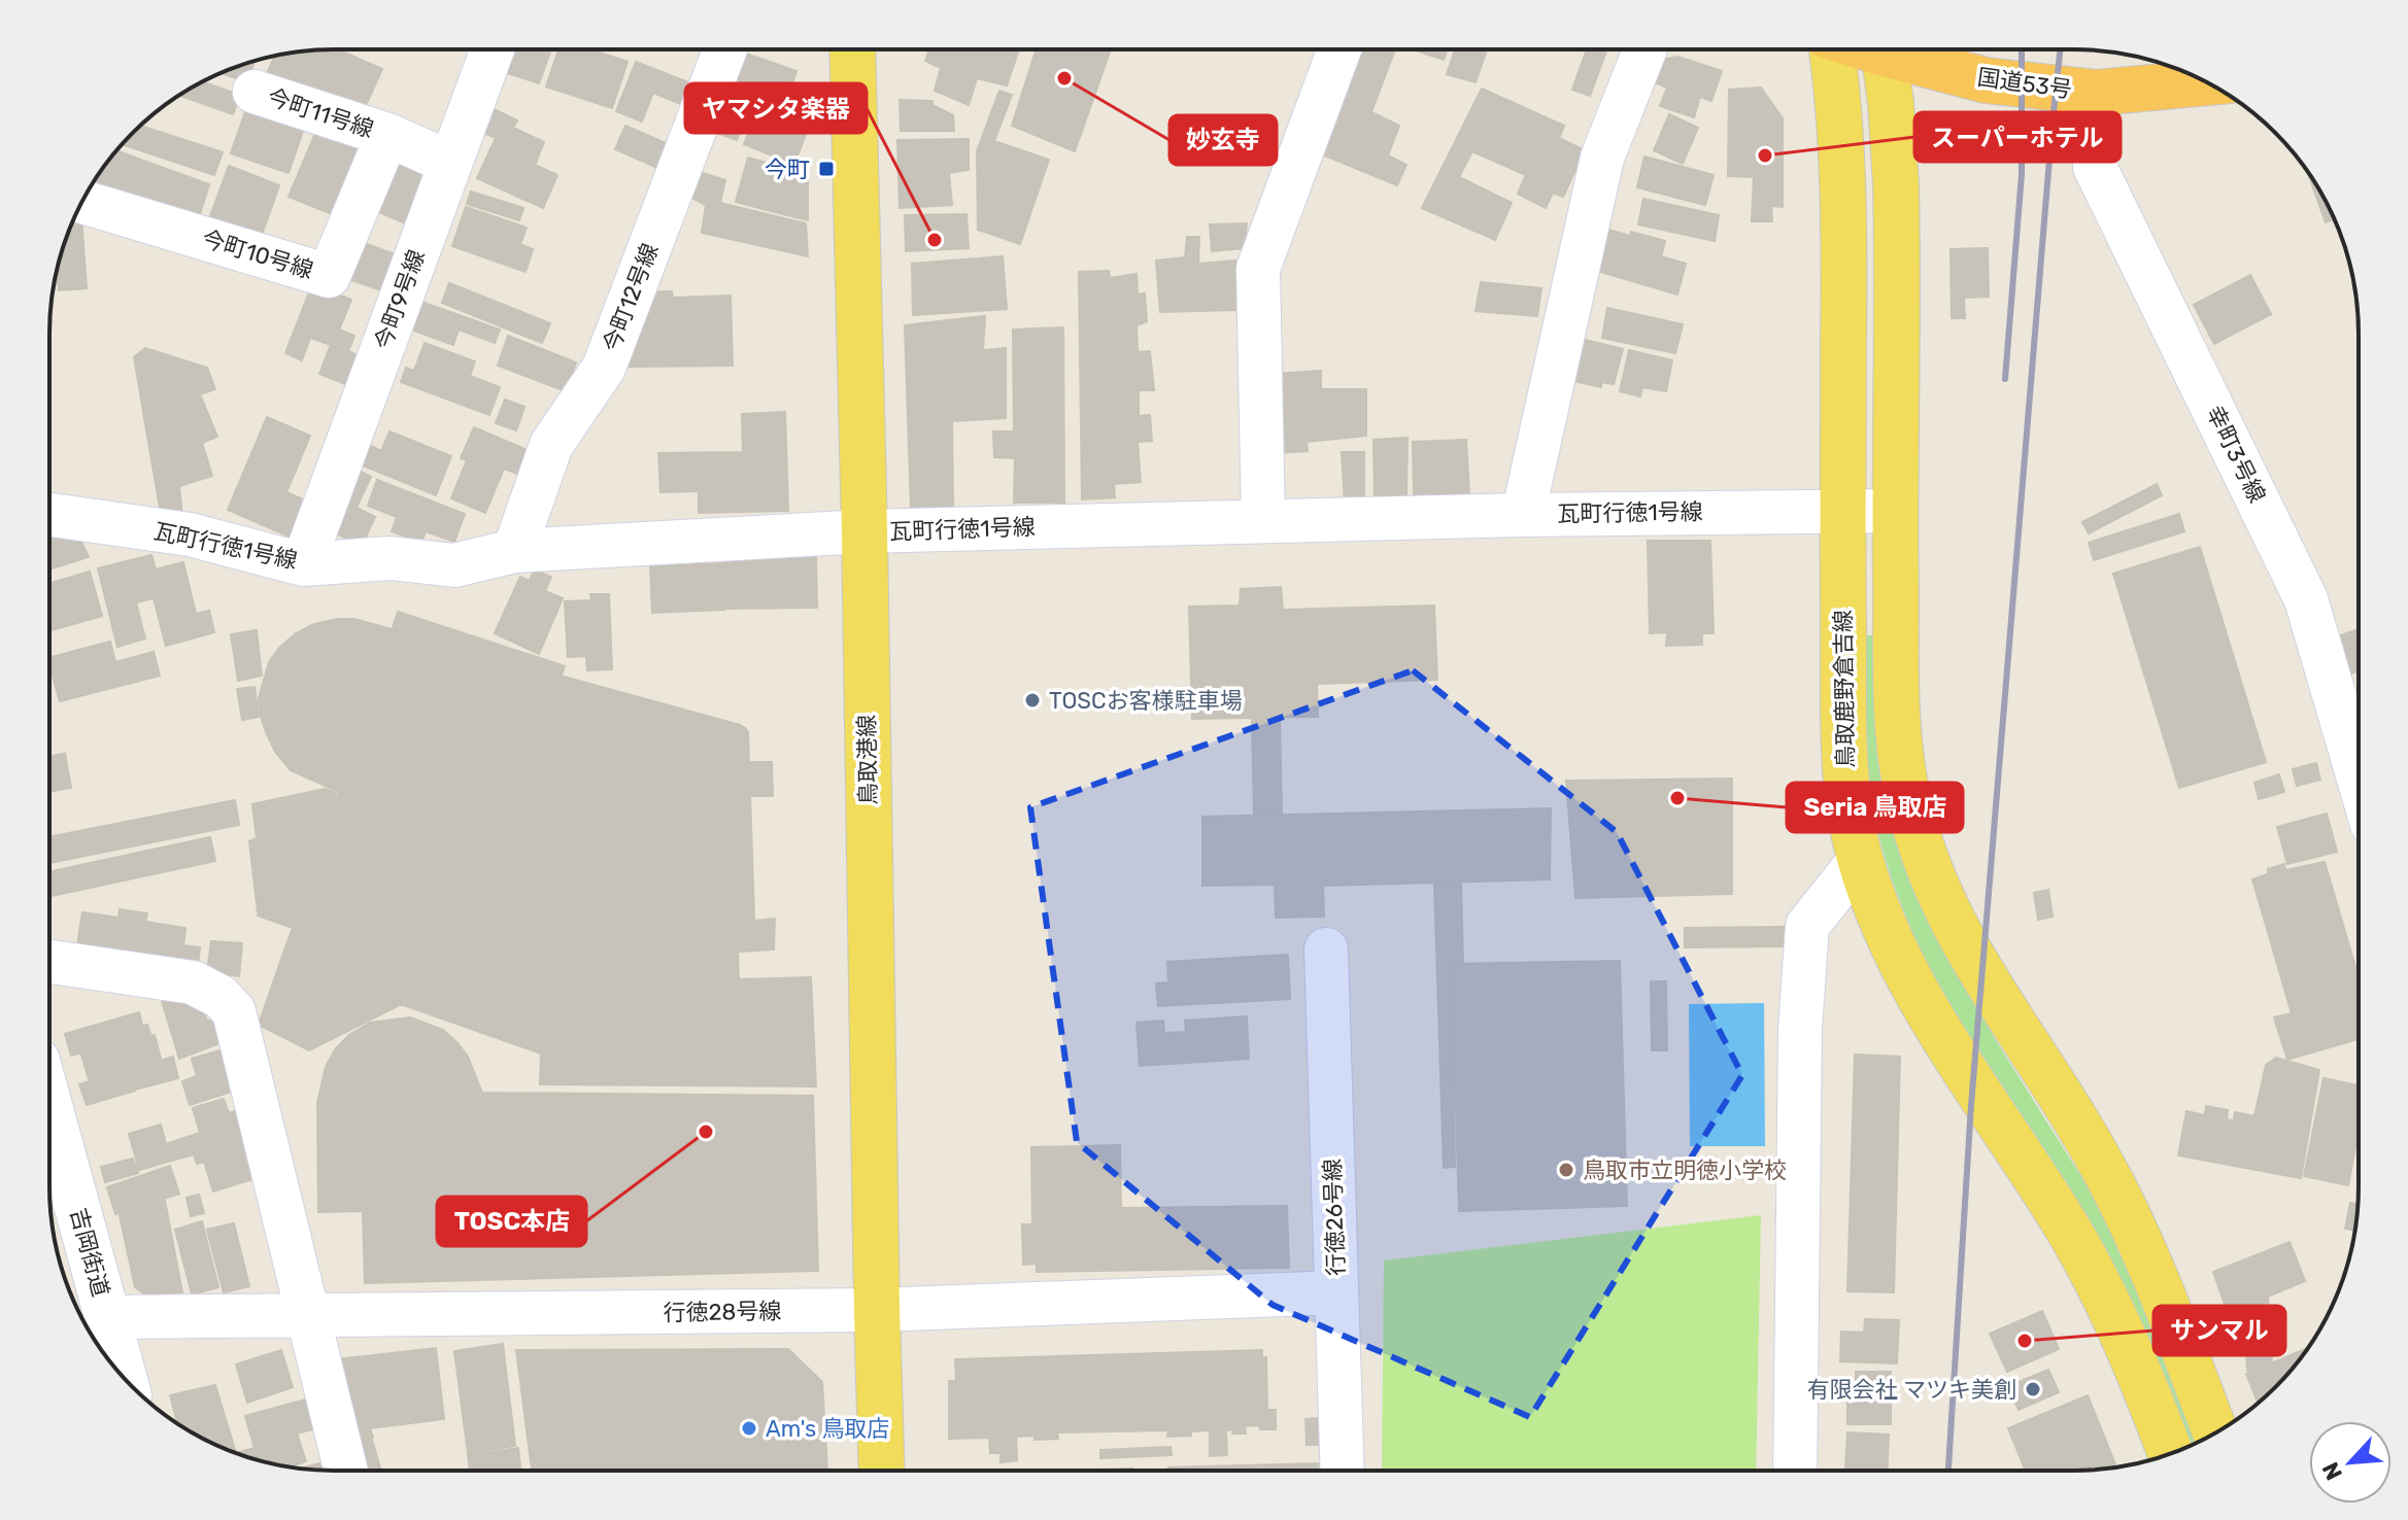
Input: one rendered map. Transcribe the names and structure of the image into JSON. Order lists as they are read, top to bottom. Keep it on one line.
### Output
{"streets":{"highway":["国道53号"],"main road":["鳥取鹿野倉吉線","鳥取港線"],"street":["今町11号線","今町10号線","今町12号線","今町9号線","幸町3号線","瓦町行徳1号線","行徳26号線","吉岡街道","行徳28号線"]},"crossings":[["国道53号","幸町3号線"],["今町11号線","今町10号線"],["今町12号線","瓦町行徳1号線"],["今町9号線","瓦町行徳1号線"],["瓦町行徳1号線","鳥取鹿野倉吉線"],["瓦町行徳1号線","鳥取港線"],["鳥取港線","行徳28号線"],["行徳26号線","行徳28号線"],["吉岡街道","行徳28号線"]],"places":{"other":["妙玄寺","スーパーホテル","ヤマシタ楽器","TOSCお客様駐車場","Seria 鳥取店","TOSC本店","鳥取市立明徳小学校","サンマル","有限会社 マツキ美創","Am's 鳥取店"],"transit":["今町"]},"north":"bottom left"}
